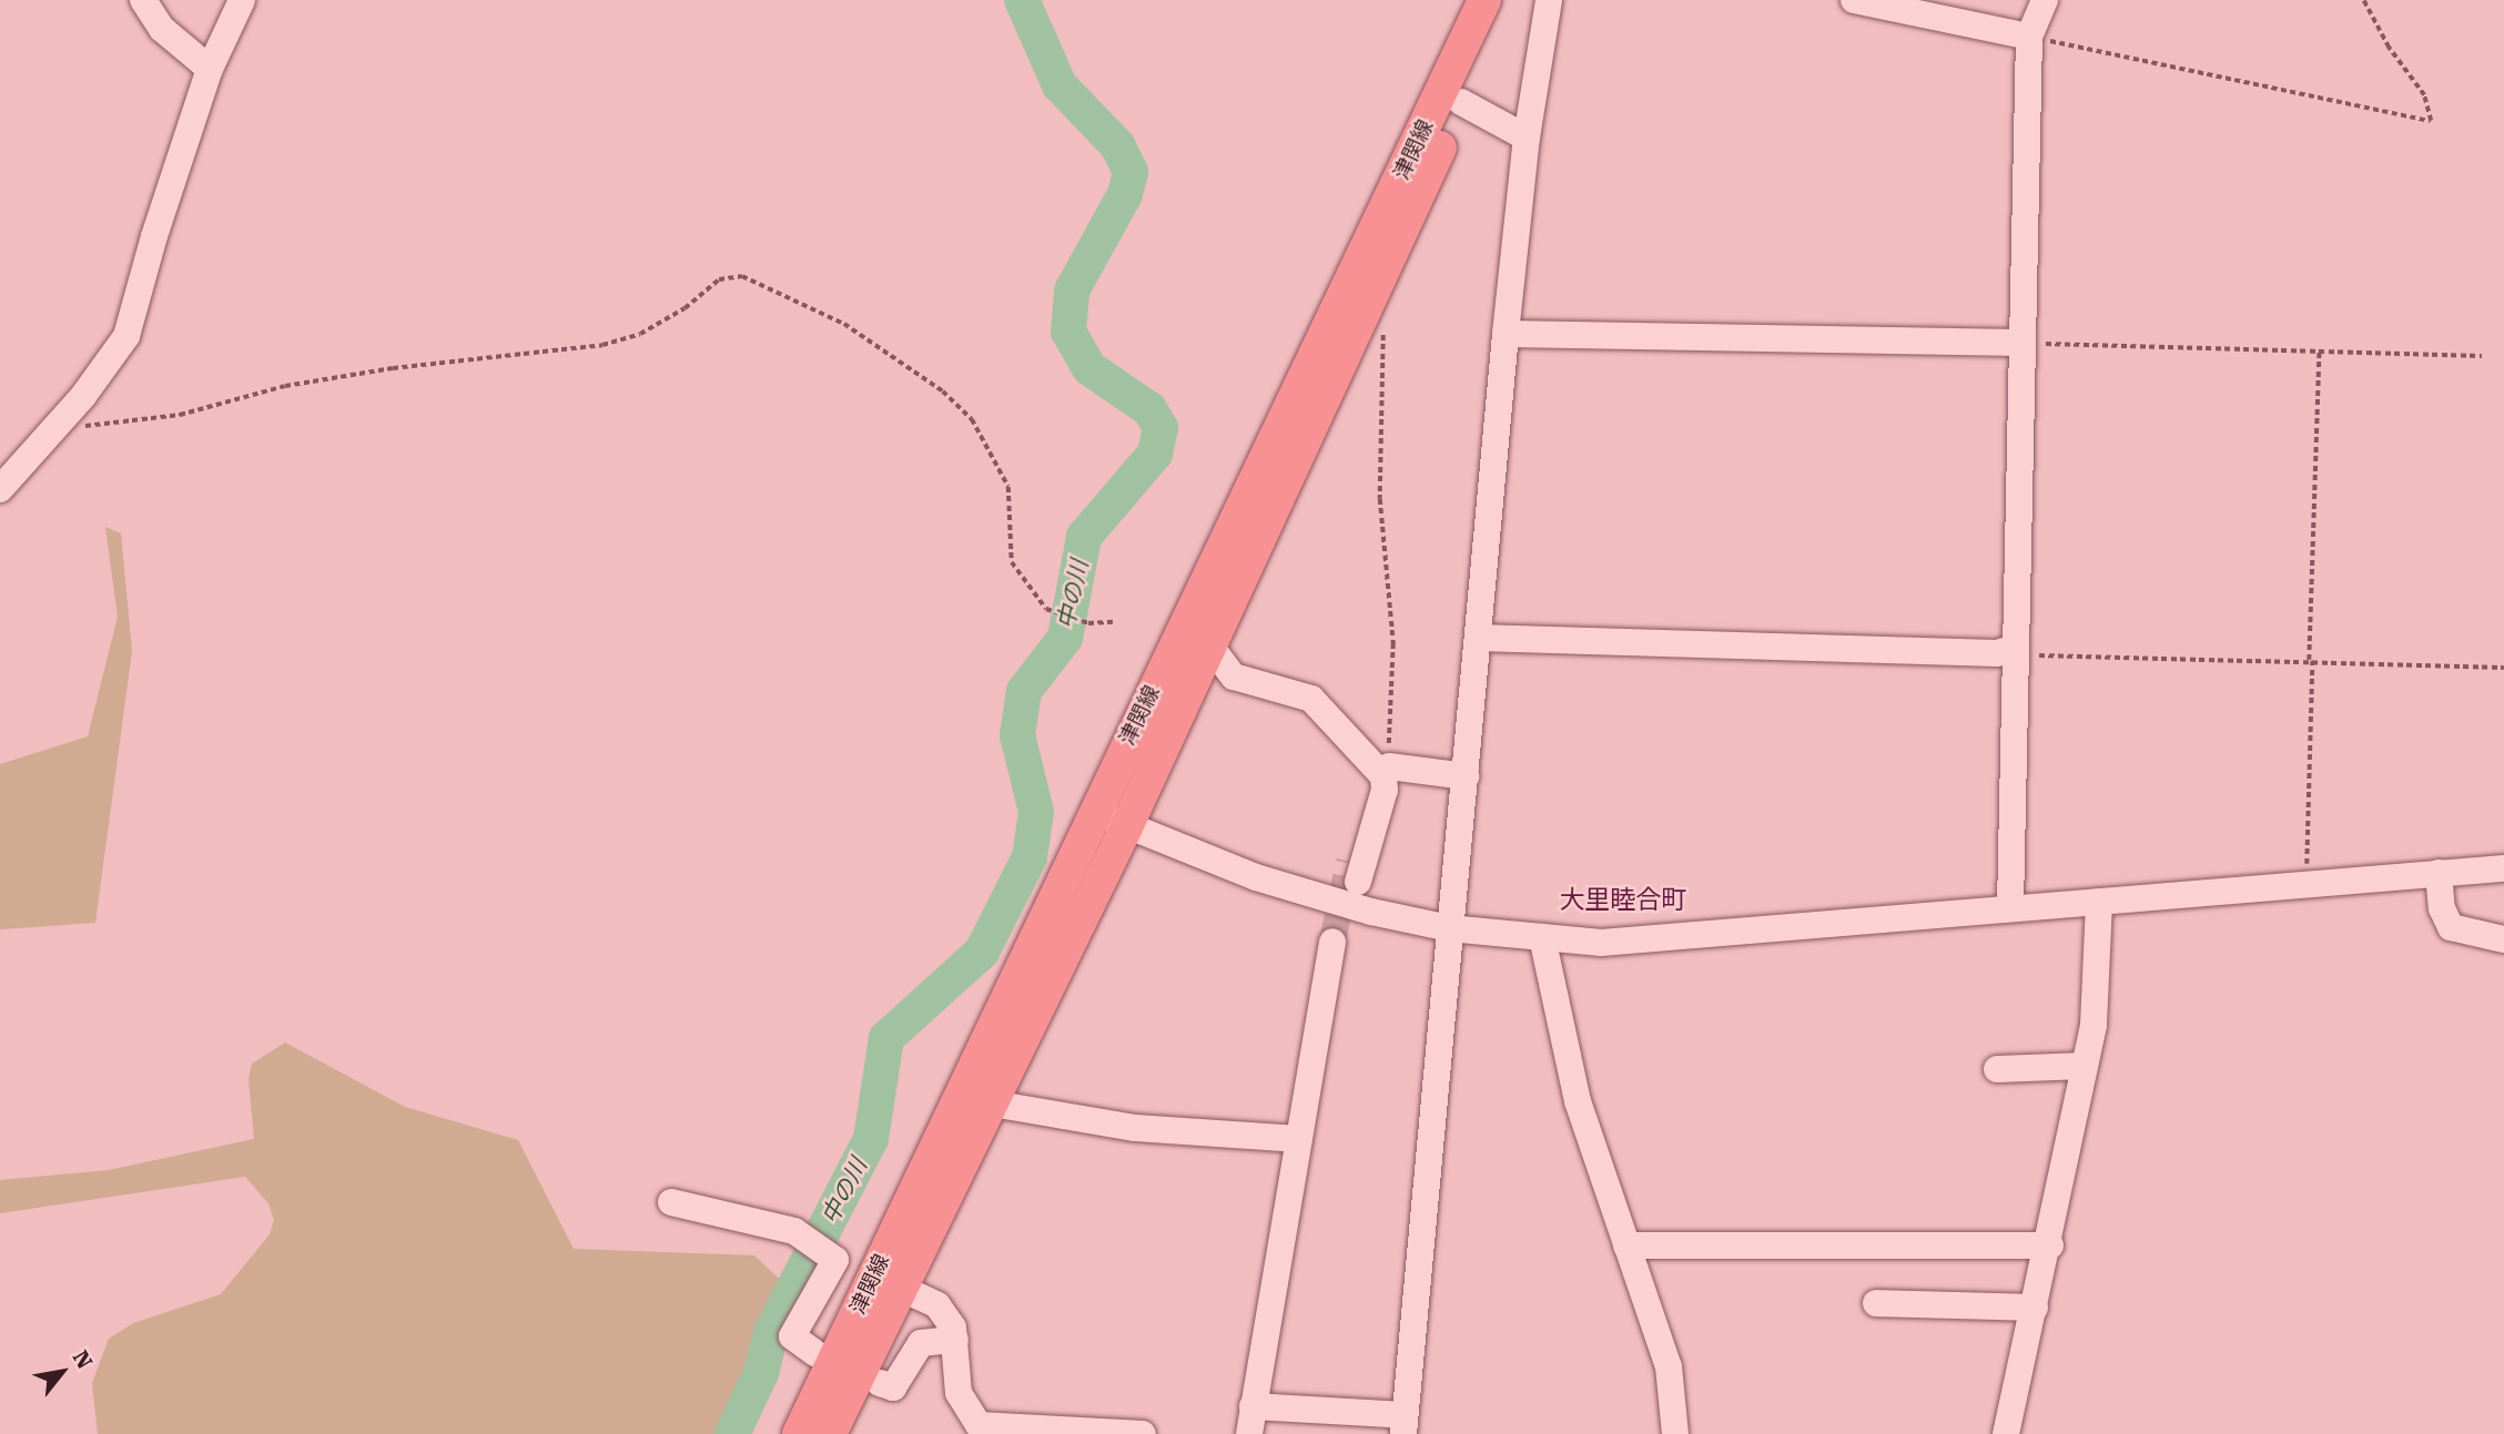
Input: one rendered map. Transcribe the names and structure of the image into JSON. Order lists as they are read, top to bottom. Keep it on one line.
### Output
{"streets":{"main road":["津関線"]},"districts":["大里睦合町"],"water":["中の川"],"north":"top right"}
